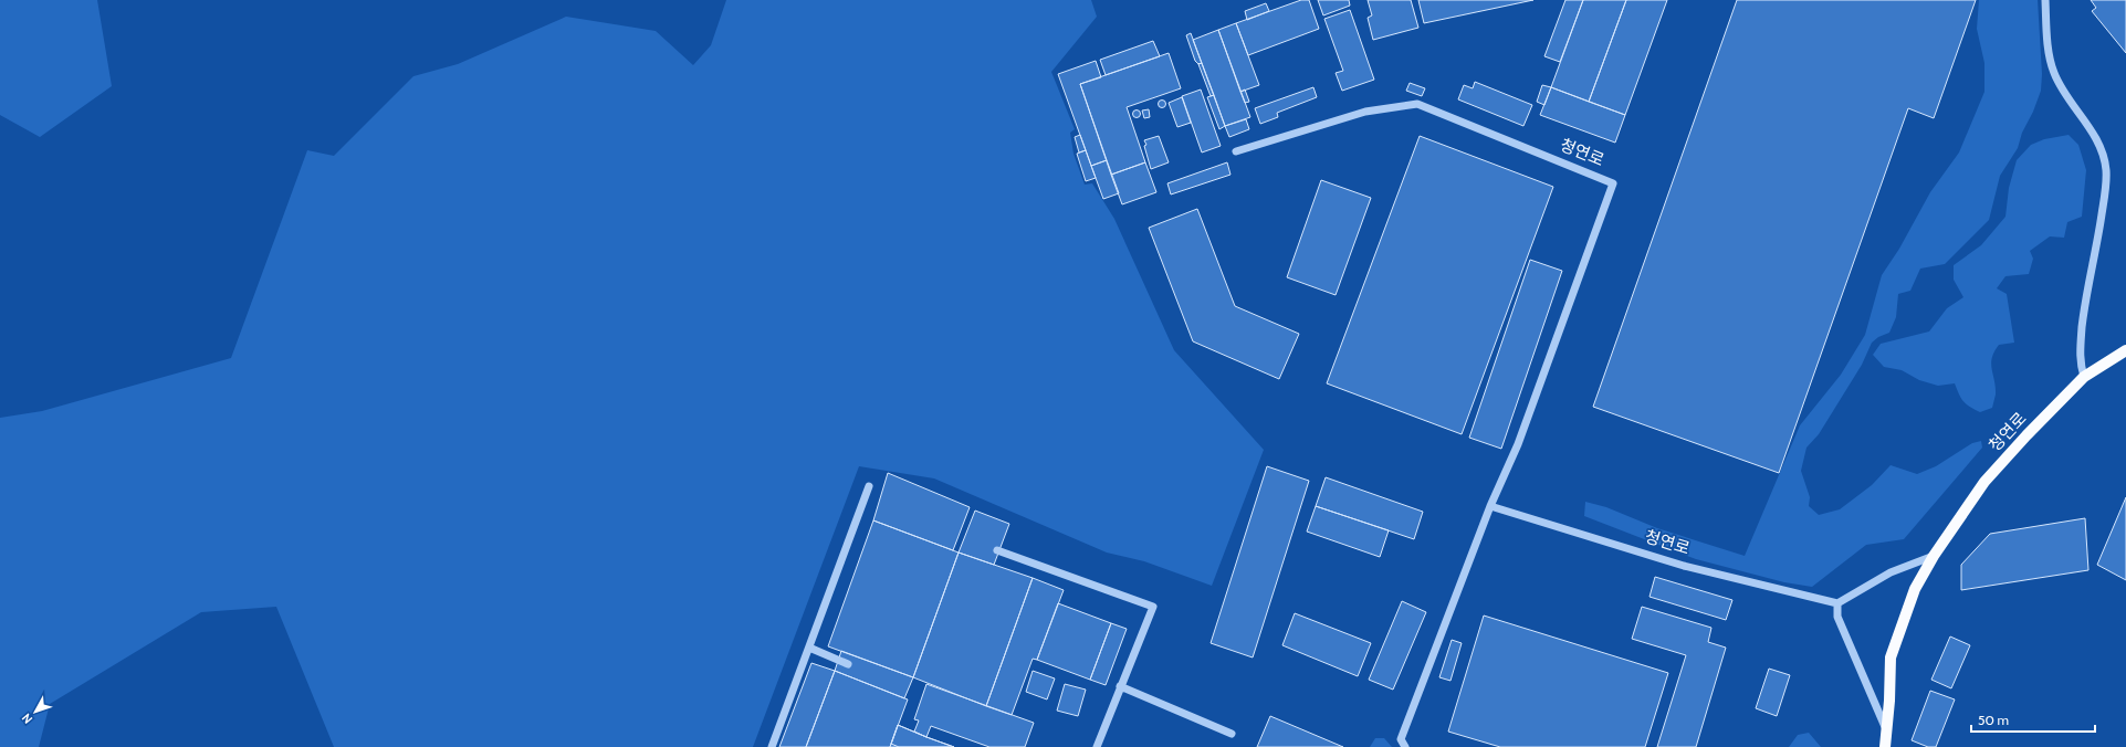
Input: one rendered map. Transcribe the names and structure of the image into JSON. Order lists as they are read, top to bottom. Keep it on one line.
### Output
{"streets":{"main road":["청연로"]},"scale_bar":"50 m","north":"bottom left"}
